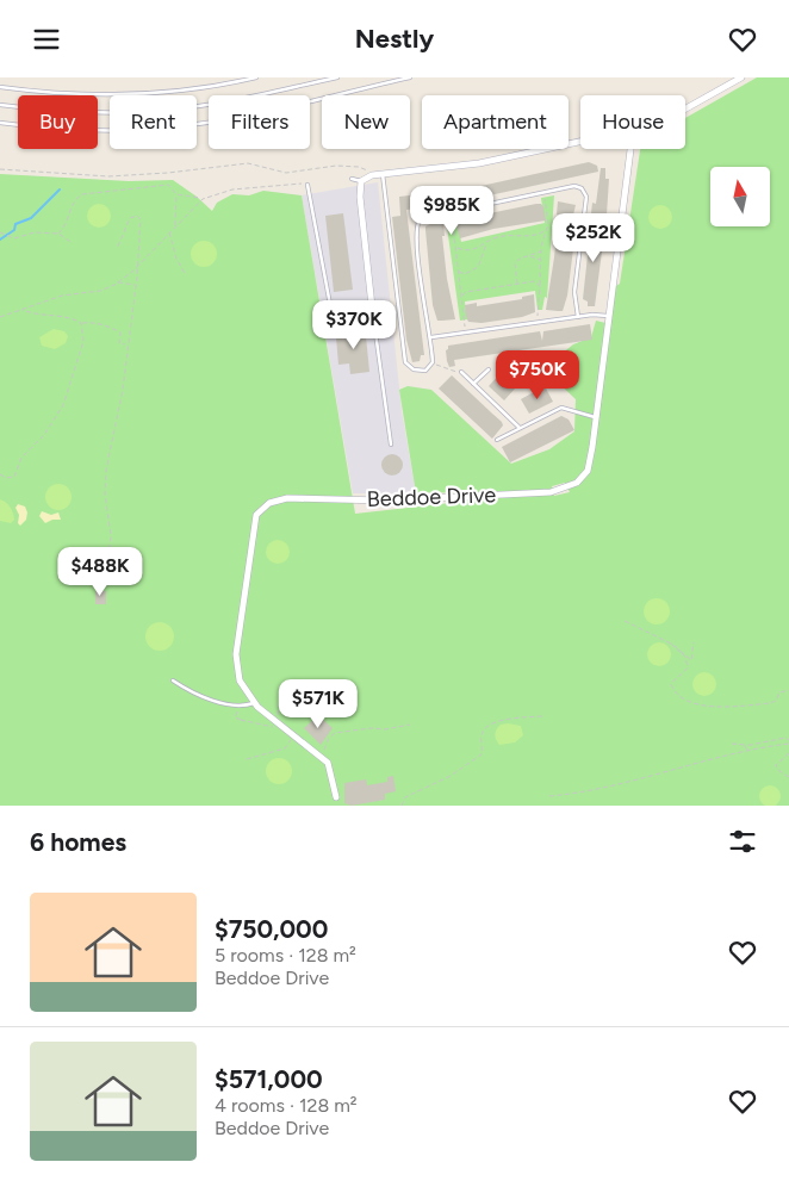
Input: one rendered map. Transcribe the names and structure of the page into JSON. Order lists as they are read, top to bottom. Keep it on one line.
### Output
{"streets":{"street":["Beddoe Drive"]},"north":"top","page":{"header":"Nestly","chip":["Buy","Rent","Filters","New","Apartment","House"],"price":["$985K","$252K","$370K","$750K","$488K","$571K"],"heading":"6 homes","list":[{"name":"$750,000","note":"5 rooms · 128 m² · Beddoe Drive"},{"name":"$571,000","note":"4 rooms · 128 m² · Beddoe Drive"}]}}
